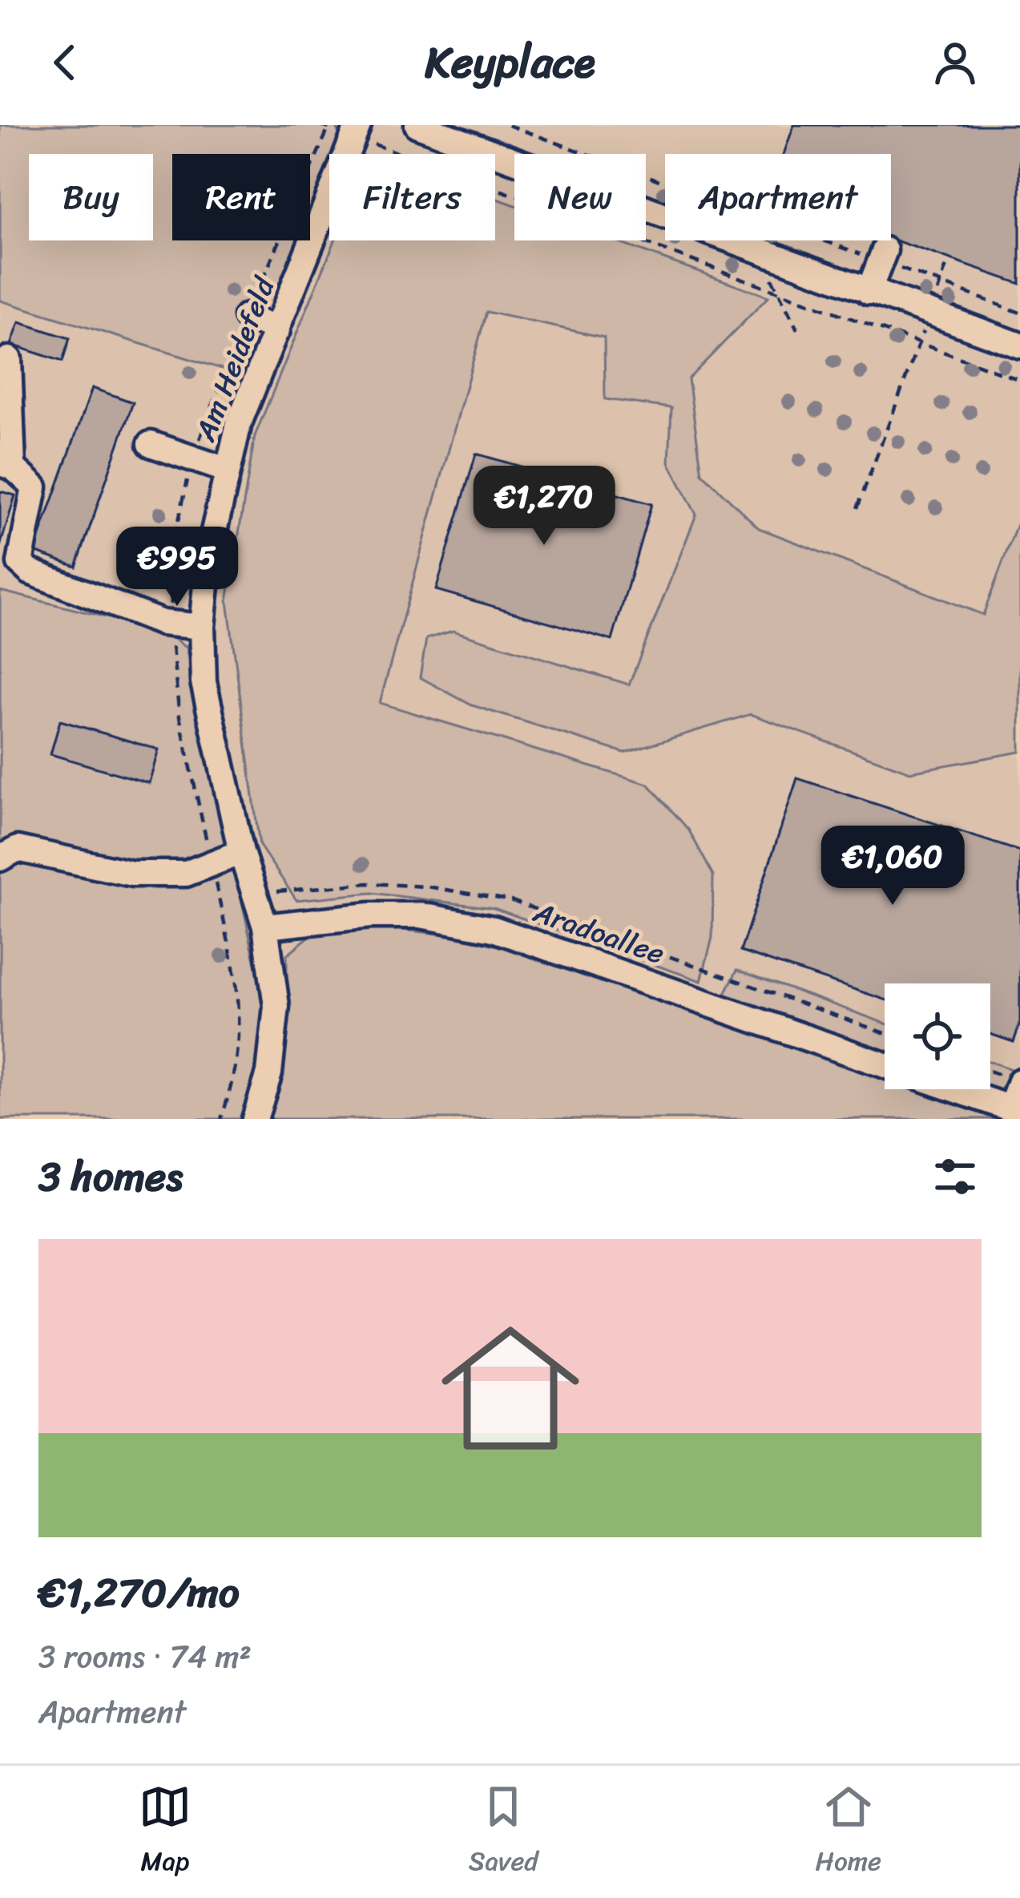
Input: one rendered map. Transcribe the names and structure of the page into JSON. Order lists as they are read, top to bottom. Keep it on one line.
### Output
{"streets":{"street":["Am Heidefeld","Aradoallee"]},"crossings":[["Am Heidefeld","Aradoallee"]],"page":{"header":"Keyplace","chip":["Buy","Rent","Filters","New","Apartment"],"price":["€1,270","€995","€1,060"],"heading":"3 homes","list":[{"name":"€1,270/mo","note":"3 rooms · 74 m² · Apartment"}],"tabs":["Map","Saved","Home"]}}
